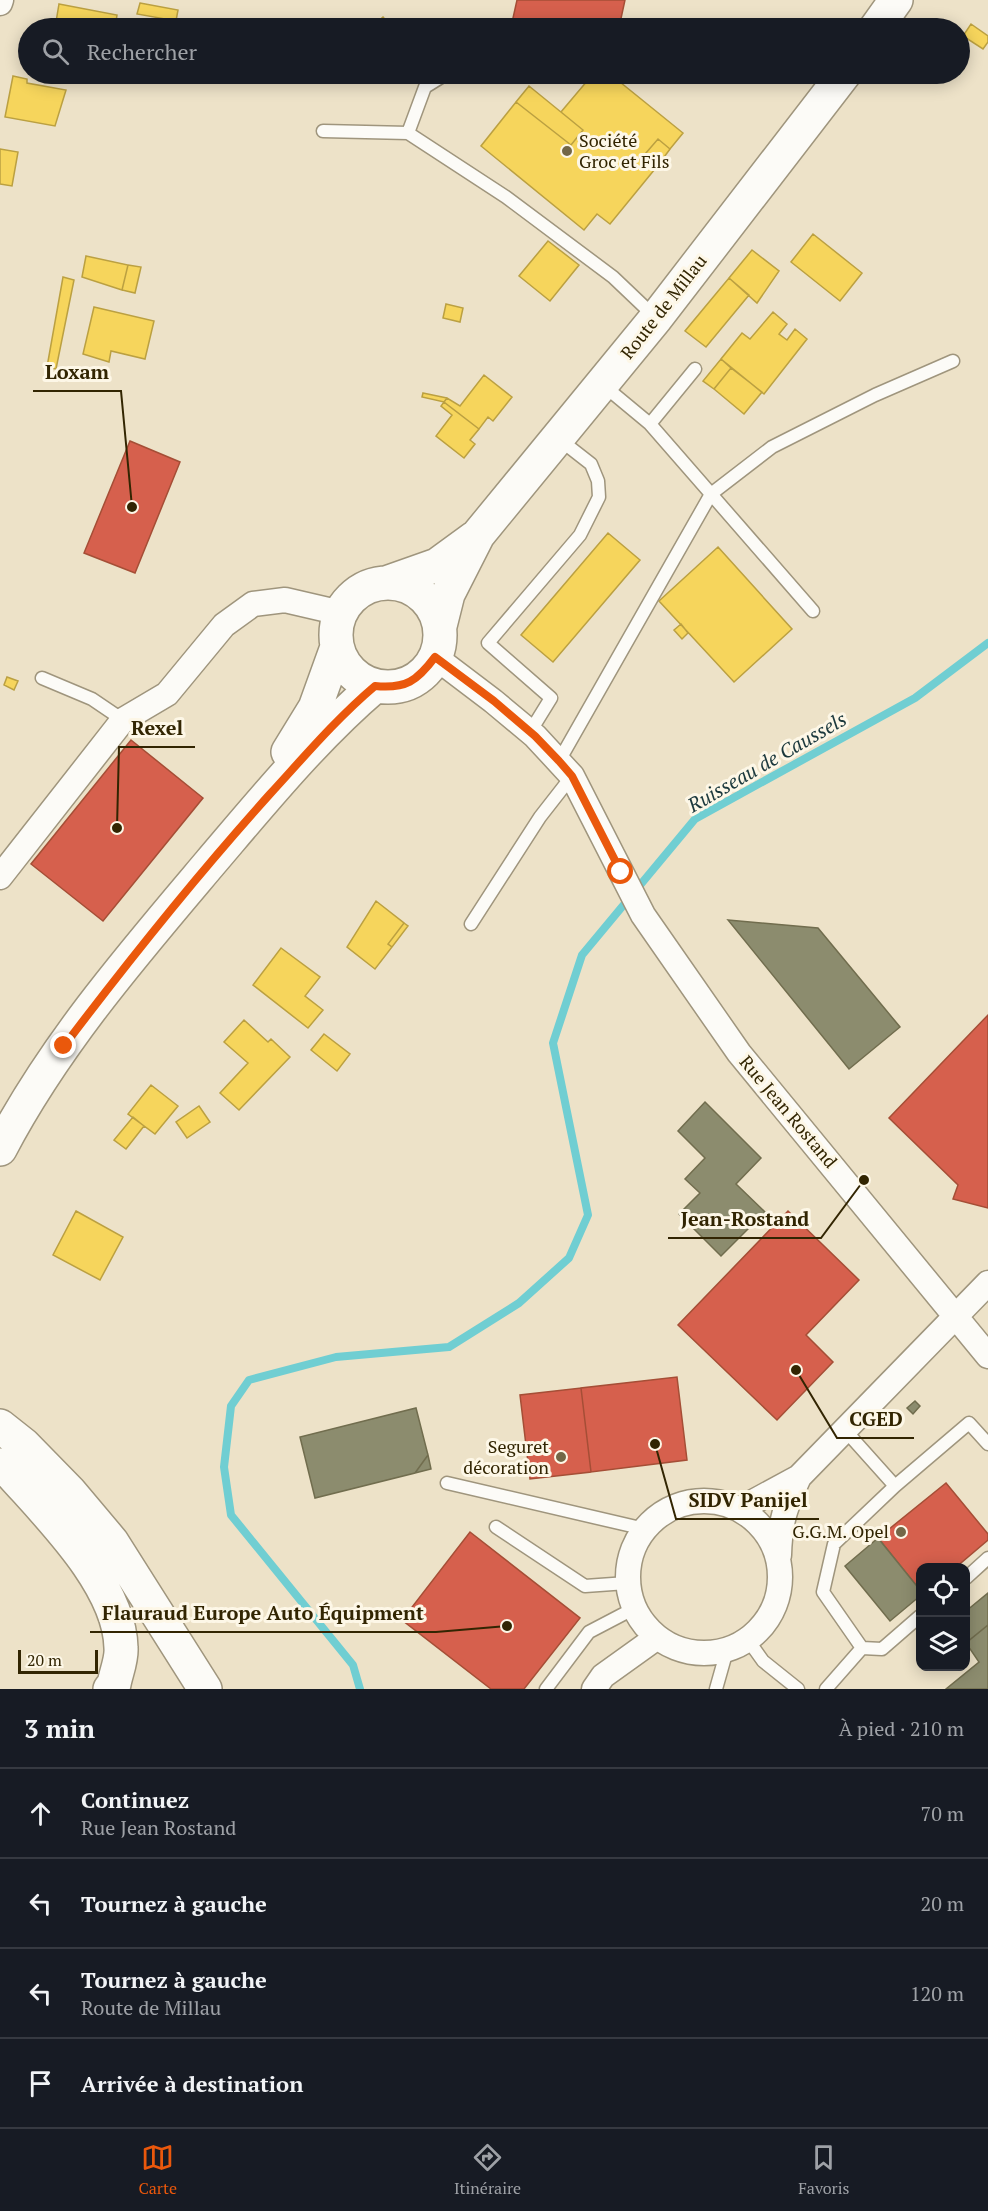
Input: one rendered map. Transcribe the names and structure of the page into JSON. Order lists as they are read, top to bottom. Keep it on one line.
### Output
{"streets":{"main road":["Route de Millau"],"street":["Rue Jean Rostand"]},"water":["Ruisseau de Caussels"],"places":["Société Groc et Fils","Loxam","Rexel","Jean-Rostand","CGED","SIDV Panijel","Seguret décoration","G.G.M. Opel","Flauraud Europe Auto Équipment"],"scale_bar":"20 m","page":{"search":"Rechercher","scale":"20 m","heading":["3 min","À pied · 210 m"],"list":[["Continuez","Rue Jean Rostand","70 m"],["Tournez à gauche","20 m"],["Tournez à gauche","Route de Millau","120 m"],"Arrivée à destination"],"nav":["Carte","Itinéraire","Favoris"]}}
